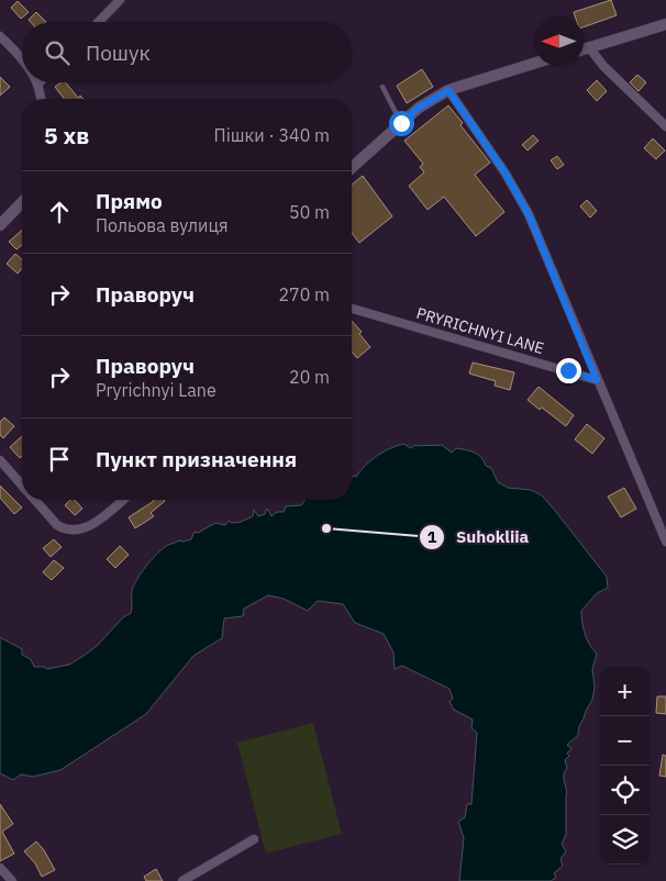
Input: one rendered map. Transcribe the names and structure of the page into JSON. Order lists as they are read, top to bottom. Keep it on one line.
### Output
{"streets":{"street":["PRYRICHNYI LANE"]},"places":["Suhokliia"],"north":"left","page":{"search":"Пошук","heading":["5 хв","Пішки · 340 m"],"list":[["Прямо","Польова вулиця","50 m"],["Праворуч","270 m"],["Праворуч","Pryrichnyi Lane","20 m"],"Пункт призначення"],"map_buttons":["+","−"]}}
